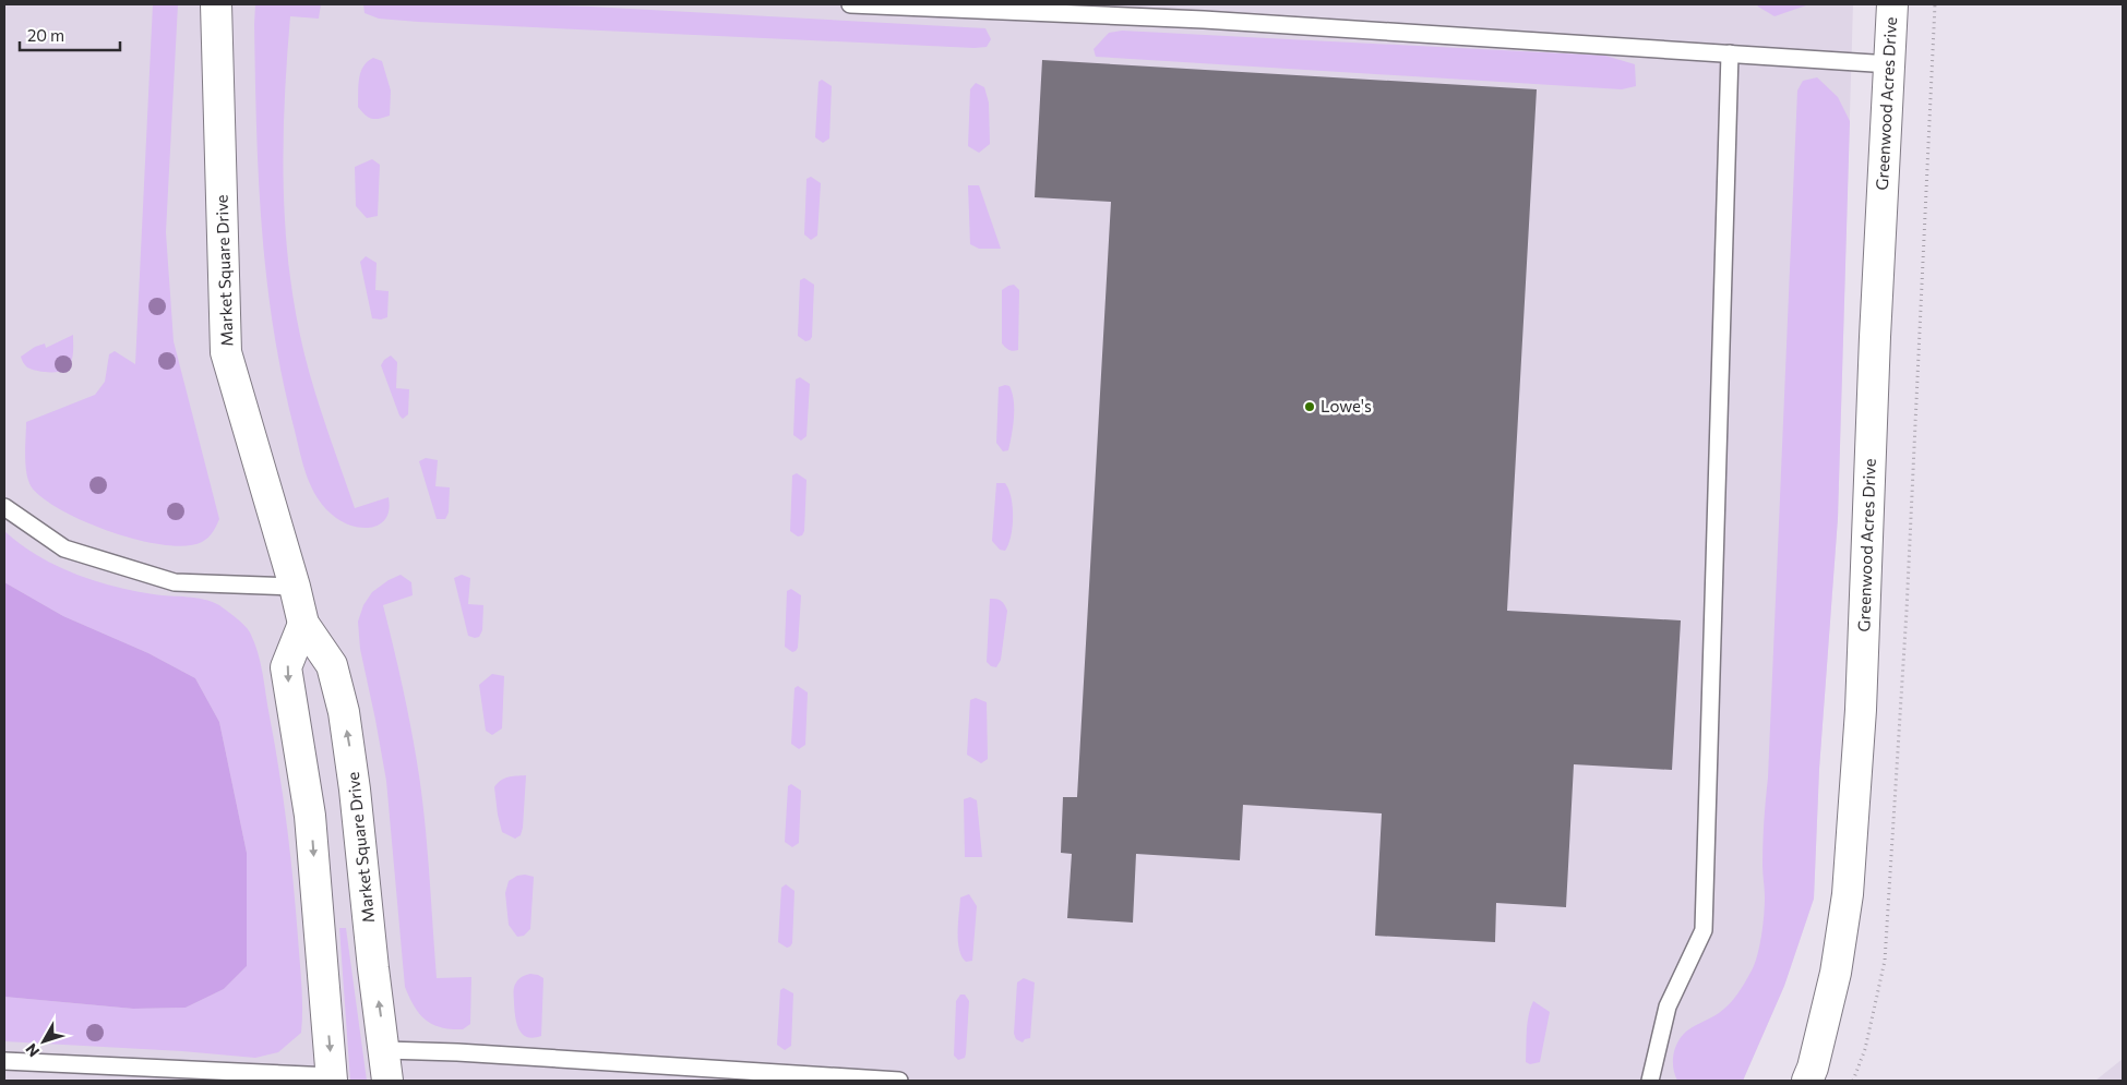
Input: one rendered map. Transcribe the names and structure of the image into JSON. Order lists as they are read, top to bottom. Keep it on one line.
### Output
{"streets":{"street":["Greenwood Acres Drive","Market Square Drive"]},"places":["Lowe's"],"scale_bar":"20 m","north":"bottom left"}
